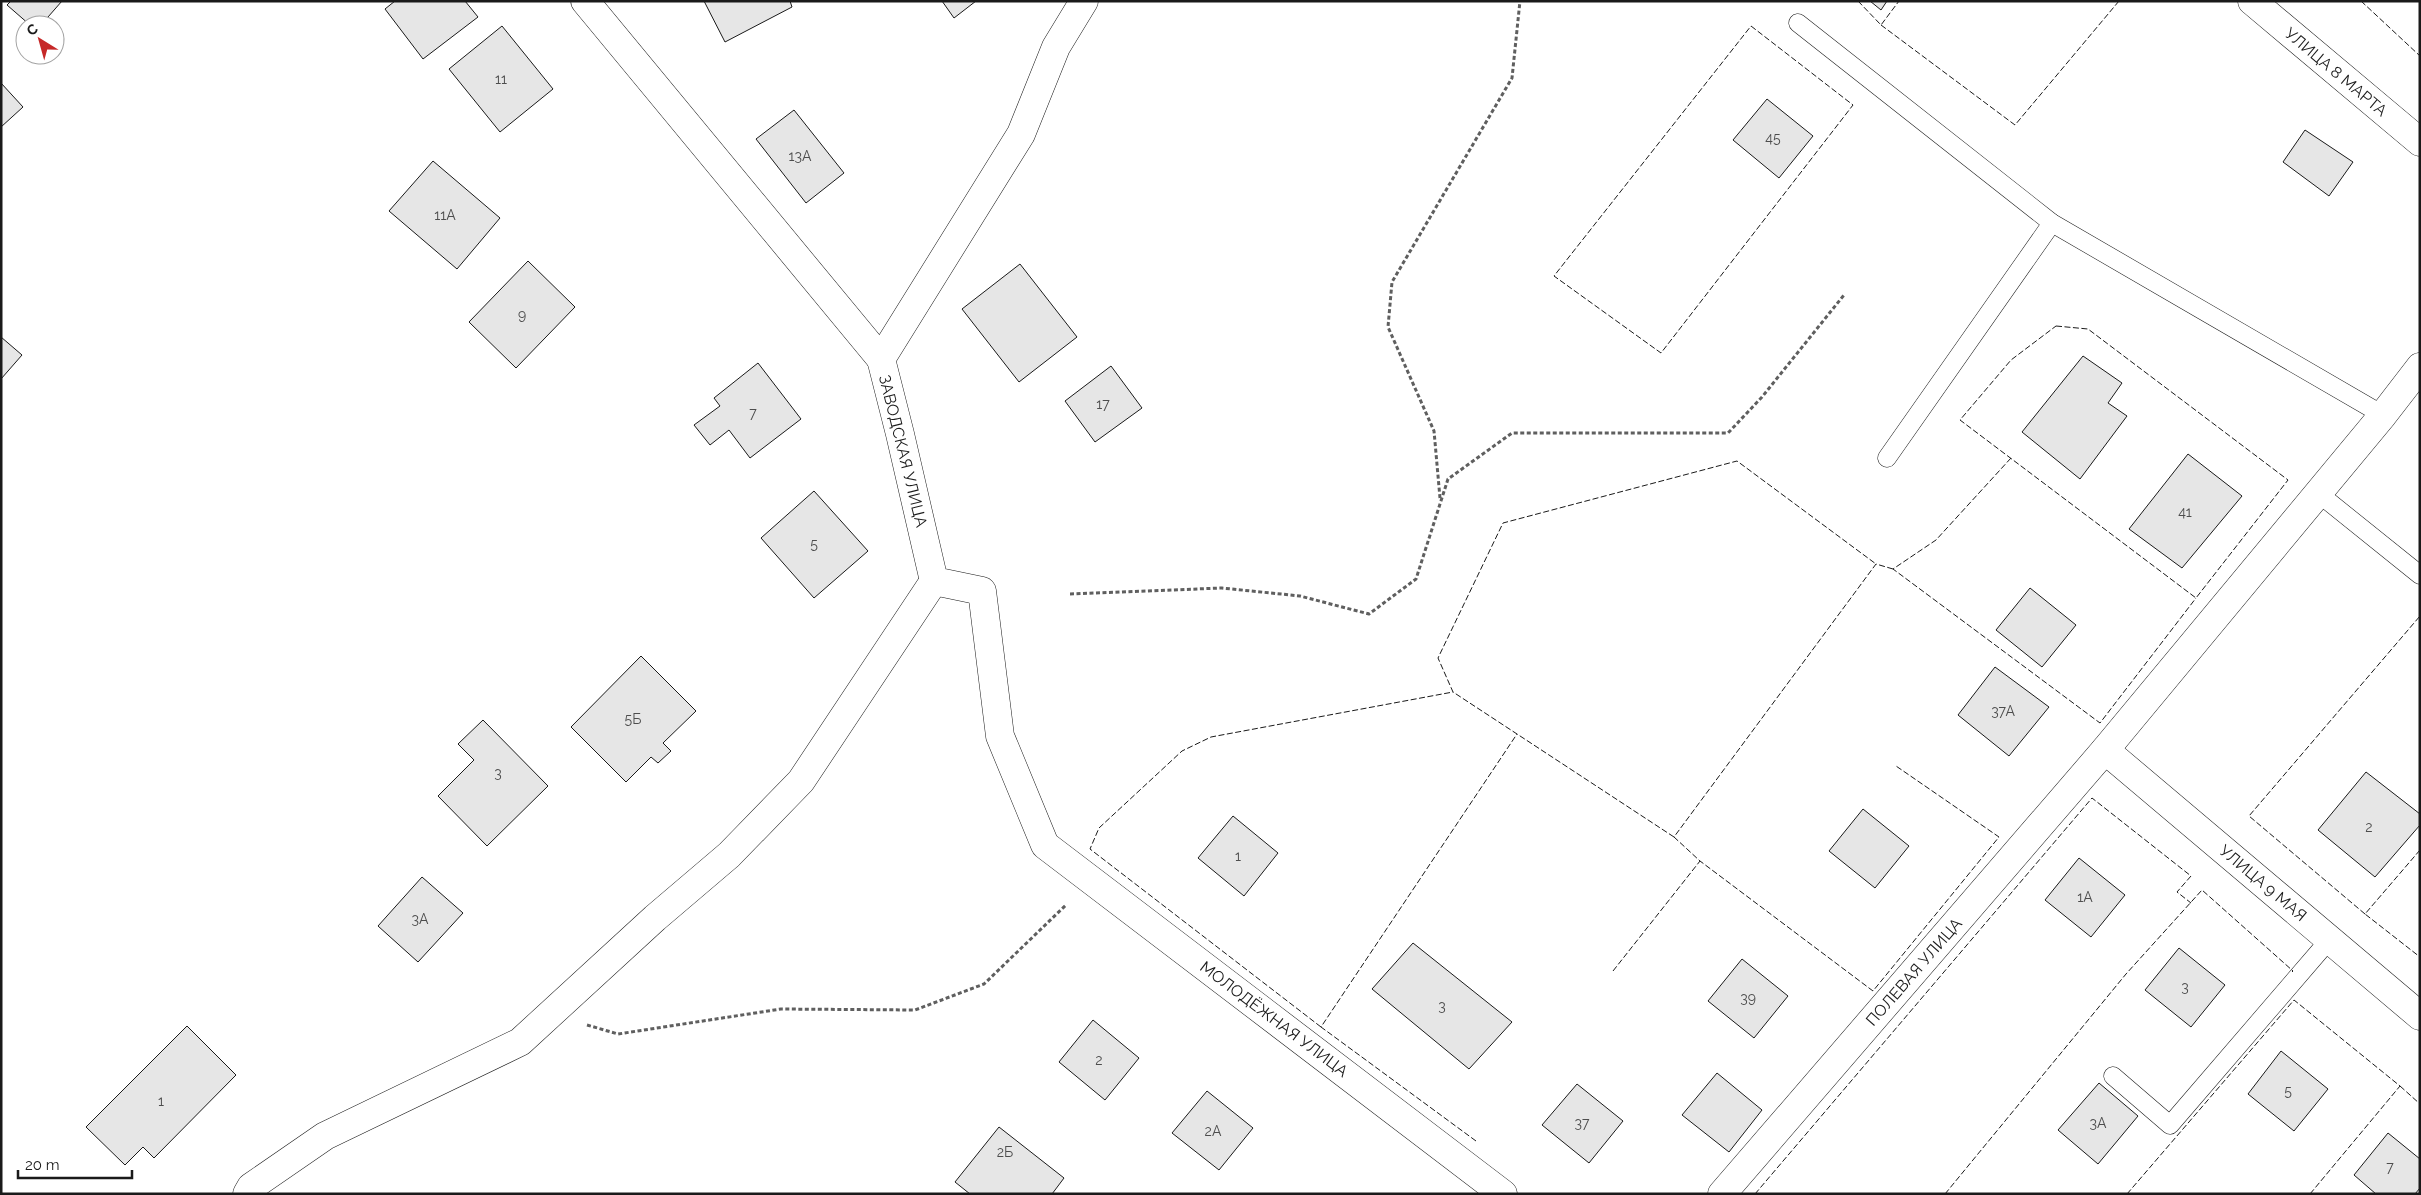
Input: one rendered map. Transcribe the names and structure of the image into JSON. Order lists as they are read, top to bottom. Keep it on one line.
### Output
{"streets":{"street":["УЛИЦА 8 МАРТА","ЗАВОДСКАЯ УЛИЦА","УЛИЦА 9 МАЯ","ПОЛЕВАЯ УЛИЦА","МОЛОДЁЖНАЯ УЛИЦА"]},"crossings":[["ЗАВОДСКАЯ УЛИЦА","МОЛОДЁЖНАЯ УЛИЦА"],["УЛИЦА 9 МАЯ","ПОЛЕВАЯ УЛИЦА"]],"house_numbers":["11","45","13А","11А","9","17","7","41","5","37А","5Б","3","2","1","1А","3А","3","39","3","2","5","1","37","3А","2А","2Б","7"],"scale_bar":"20 m","north":"top left"}
